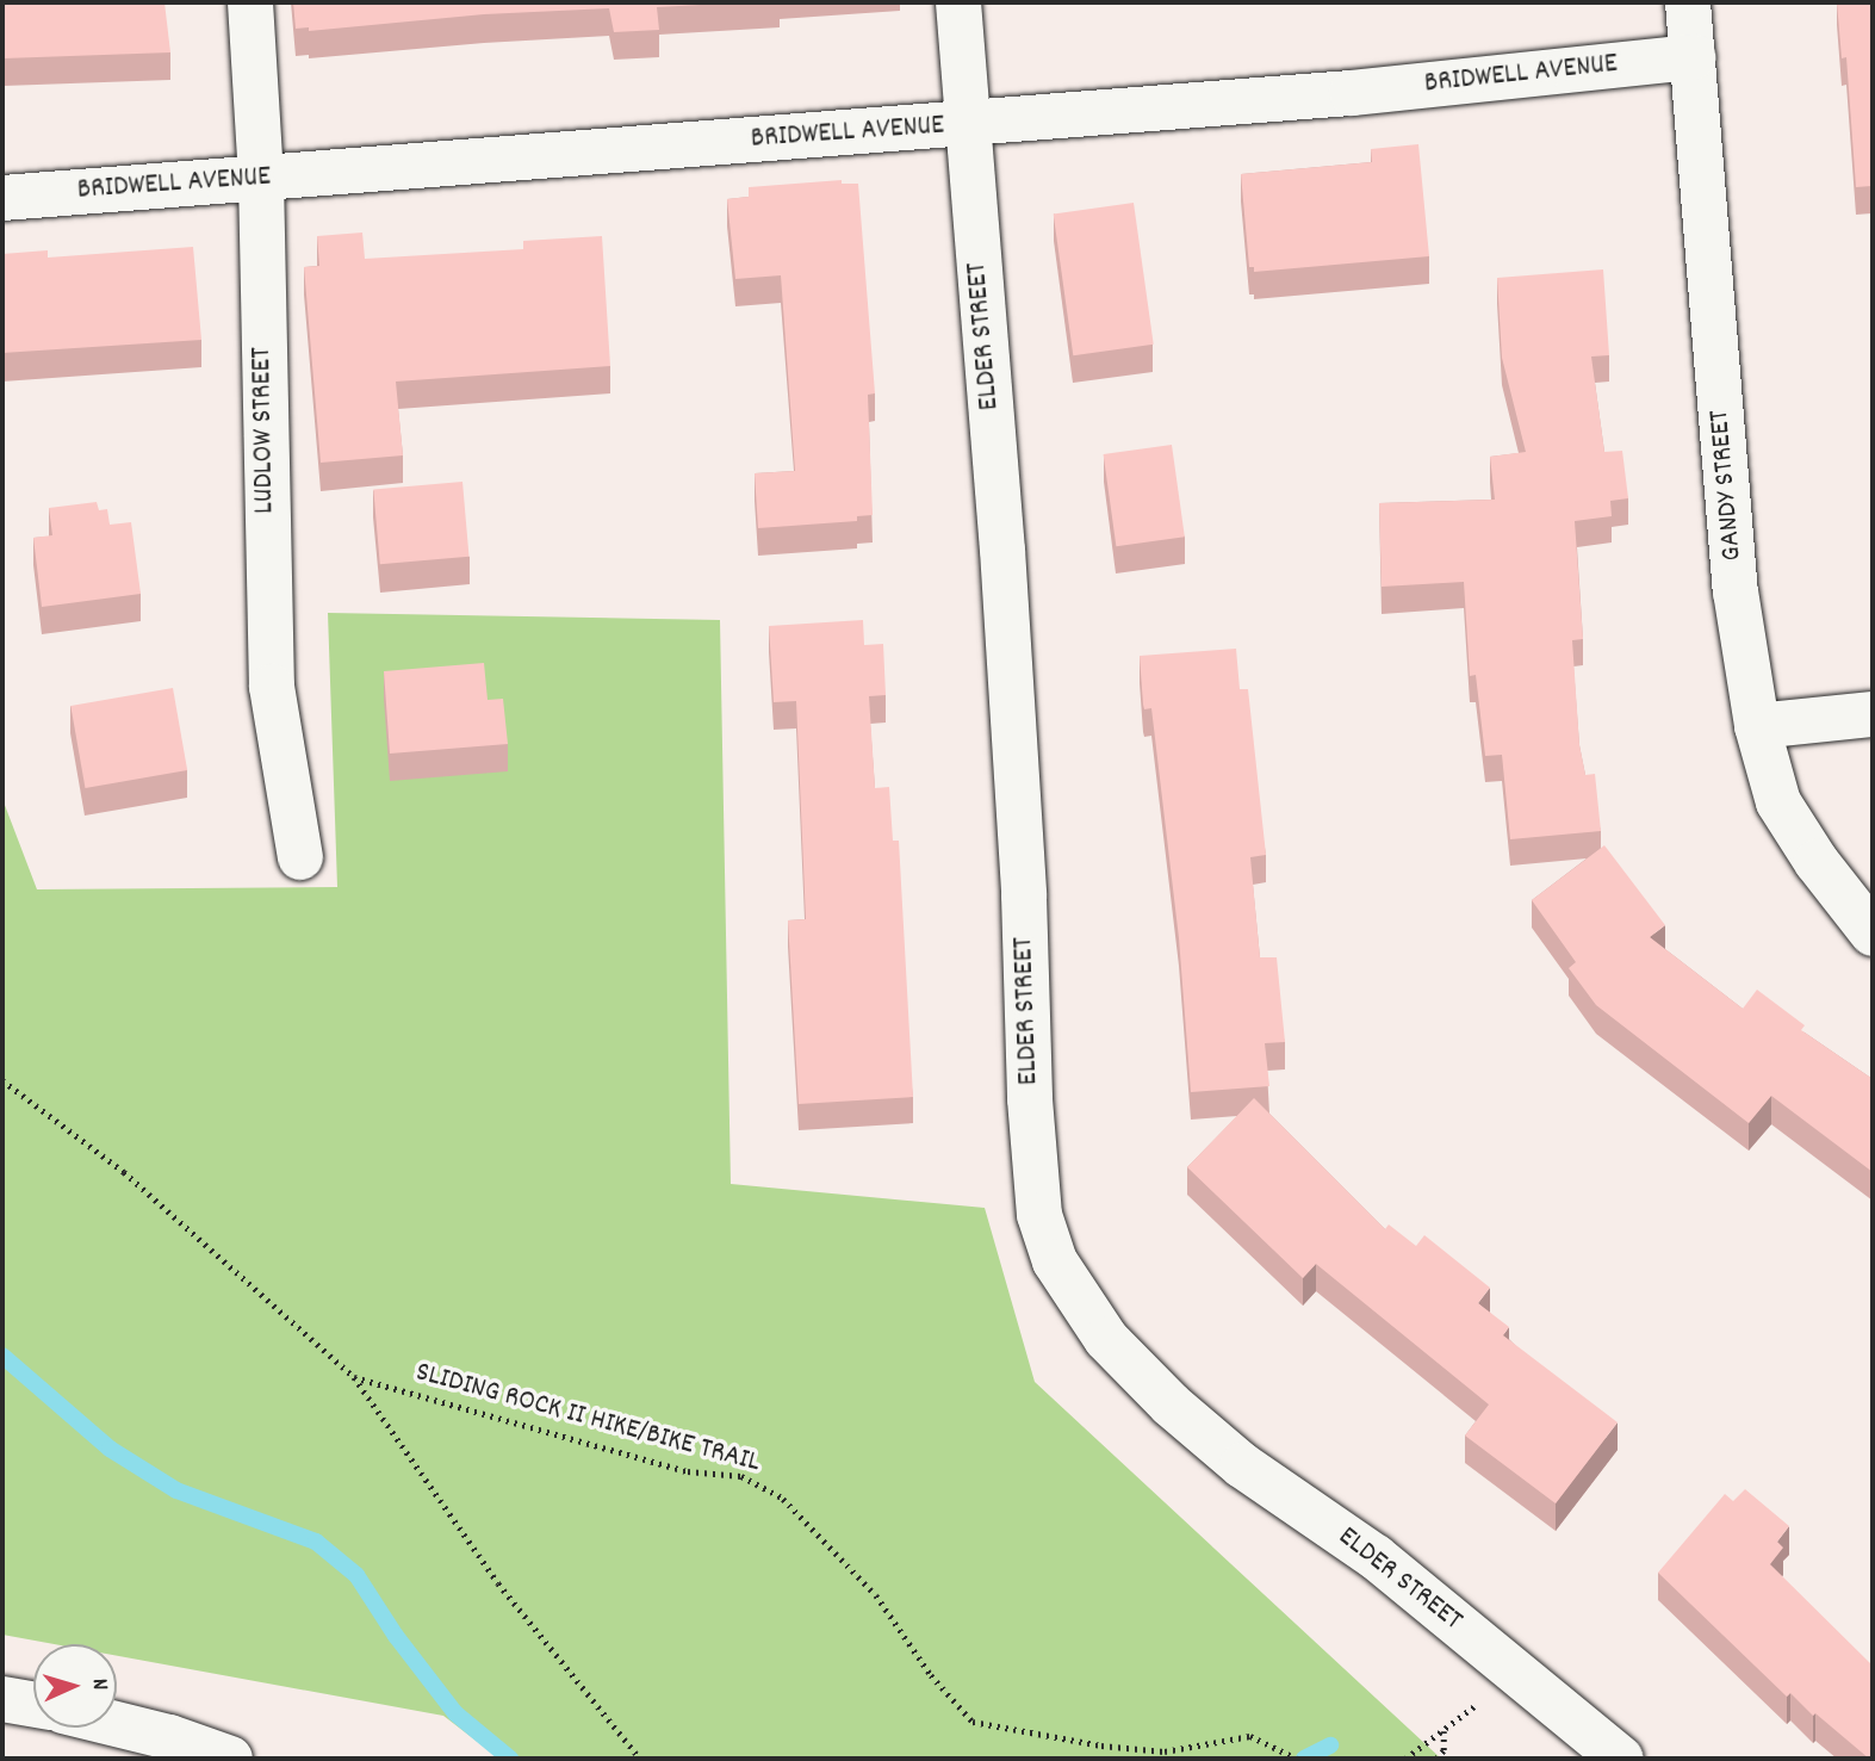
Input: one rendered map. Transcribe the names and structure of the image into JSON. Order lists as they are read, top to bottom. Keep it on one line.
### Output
{"streets":{"street":["BRIDWELL AVENUE","ELDER STREET","LUDLOW STREET","GANDY STREET"],"path":["SLIDING ROCK II HIKE/BIKE TRAIL"]},"crossings":[["BRIDWELL AVENUE","ELDER STREET"],["BRIDWELL AVENUE","LUDLOW STREET"],["BRIDWELL AVENUE","GANDY STREET"]],"north":"right"}
